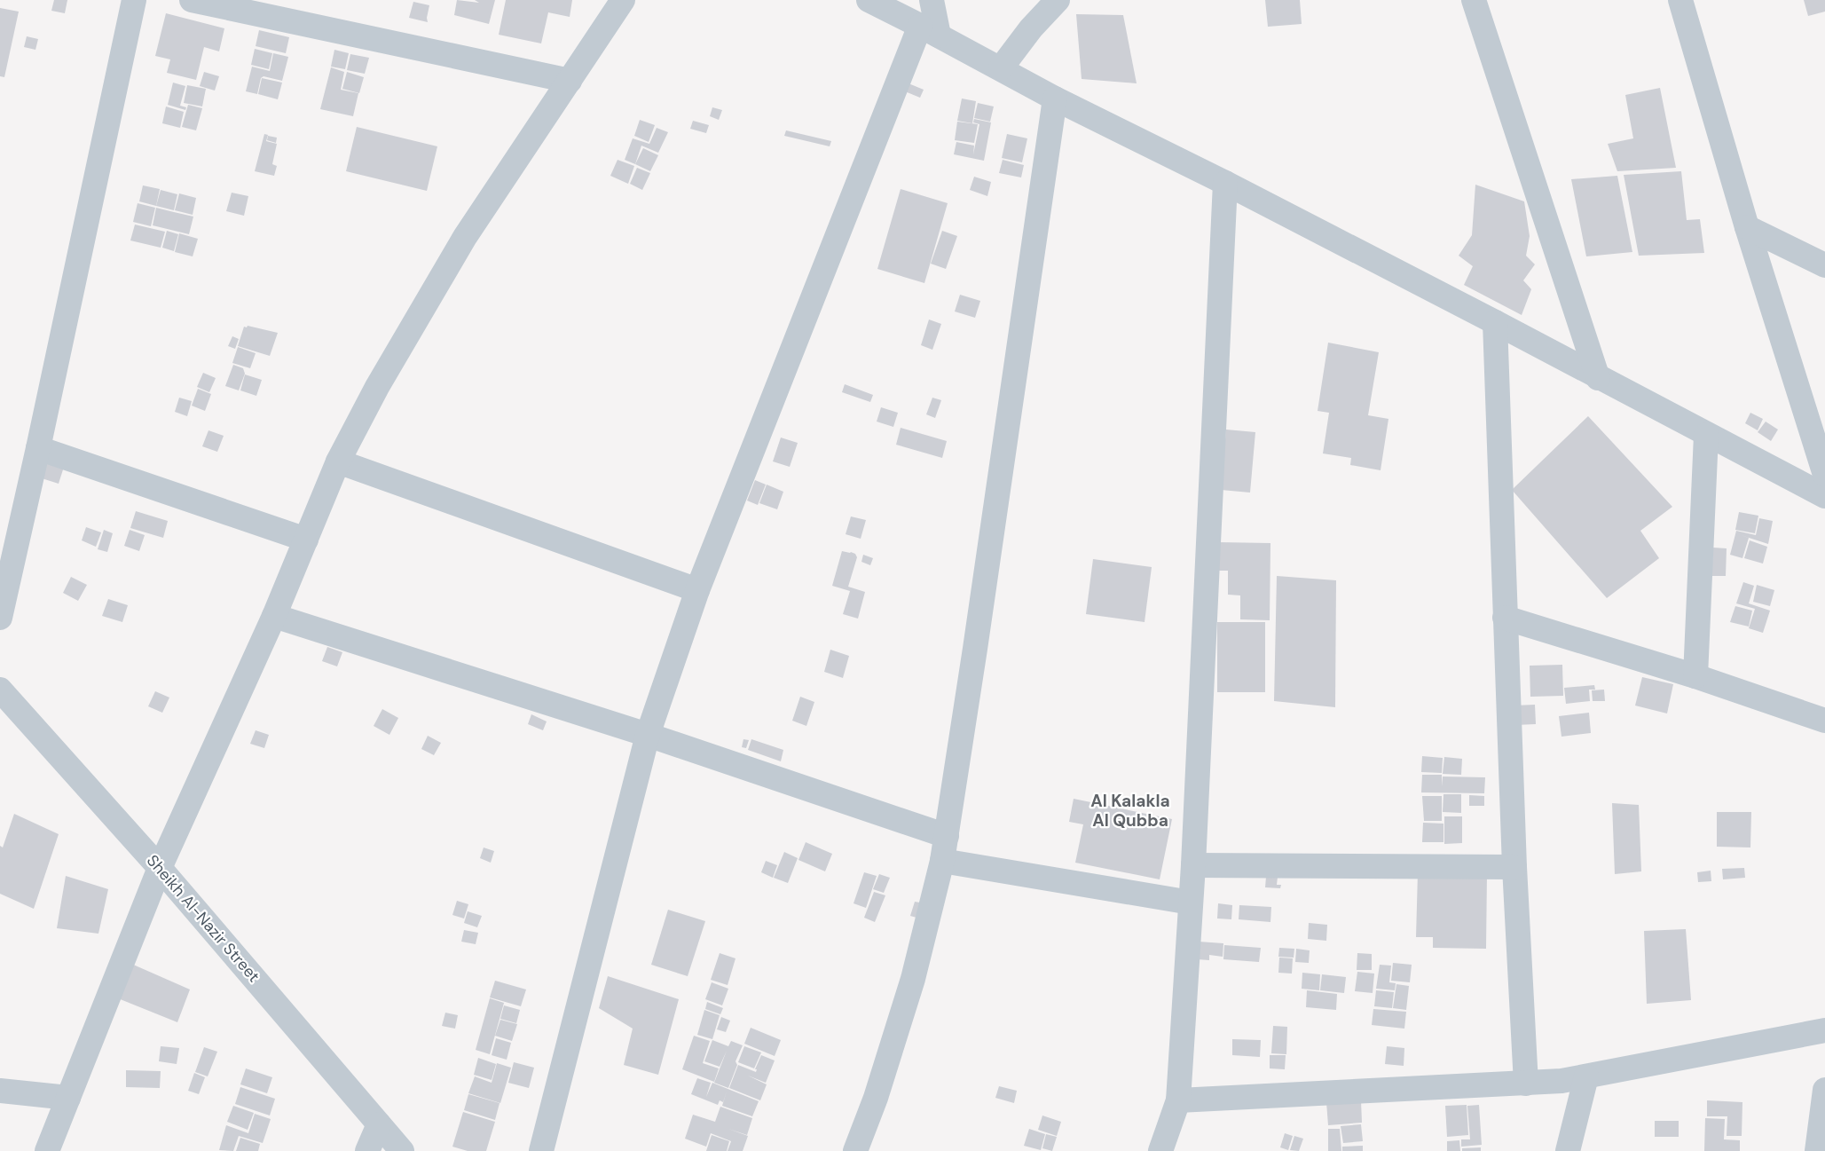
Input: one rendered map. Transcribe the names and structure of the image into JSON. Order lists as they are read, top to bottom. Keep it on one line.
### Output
{"streets":{"street":["Sheikh Al-Nazir Street"]},"districts":["Al Kalakla Al Qubba"]}
